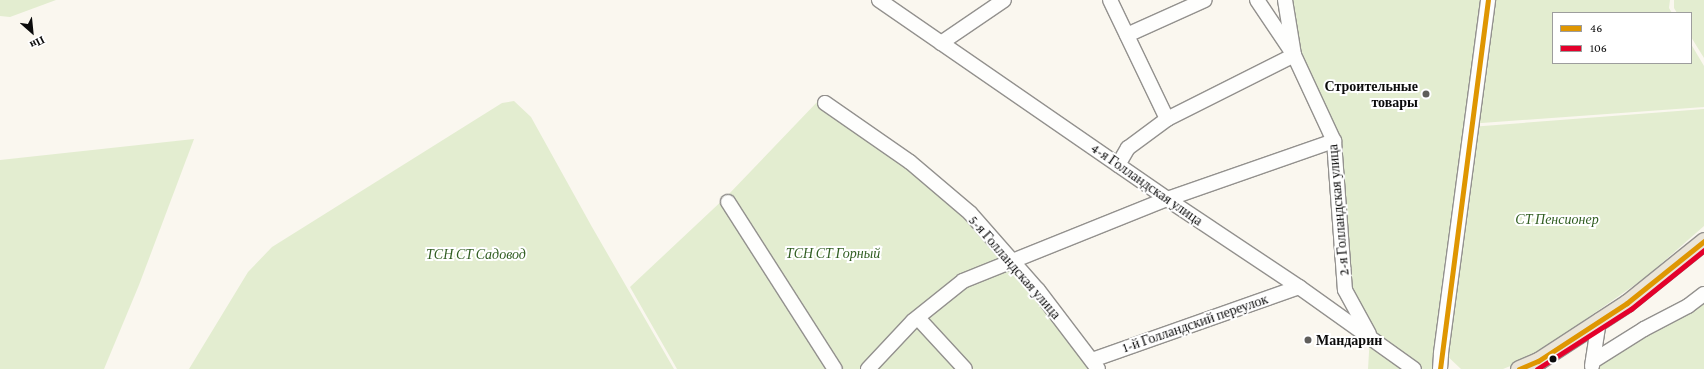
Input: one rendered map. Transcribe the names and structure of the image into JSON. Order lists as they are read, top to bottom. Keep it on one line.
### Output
{"streets":{"street":["4-я Голландская улица","2-я Голландская улица","5-я Голландская улица","1-й Голландский переулок"]},"crossings":[["4-я Голландская улица","2-я Голландская улица"],["4-я Голландская улица","1-й Голландский переулок"],["5-я Голландская улица","1-й Голландский переулок"]],"parks":["СТ Пенсионер","ТСН СТ Горный","ТСН СТ Садовод"],"places":["Строительные товары","Мандарин"],"lines":["transit line 46","transit line 106"],"legend":["46","106"],"north":"bottom right"}
